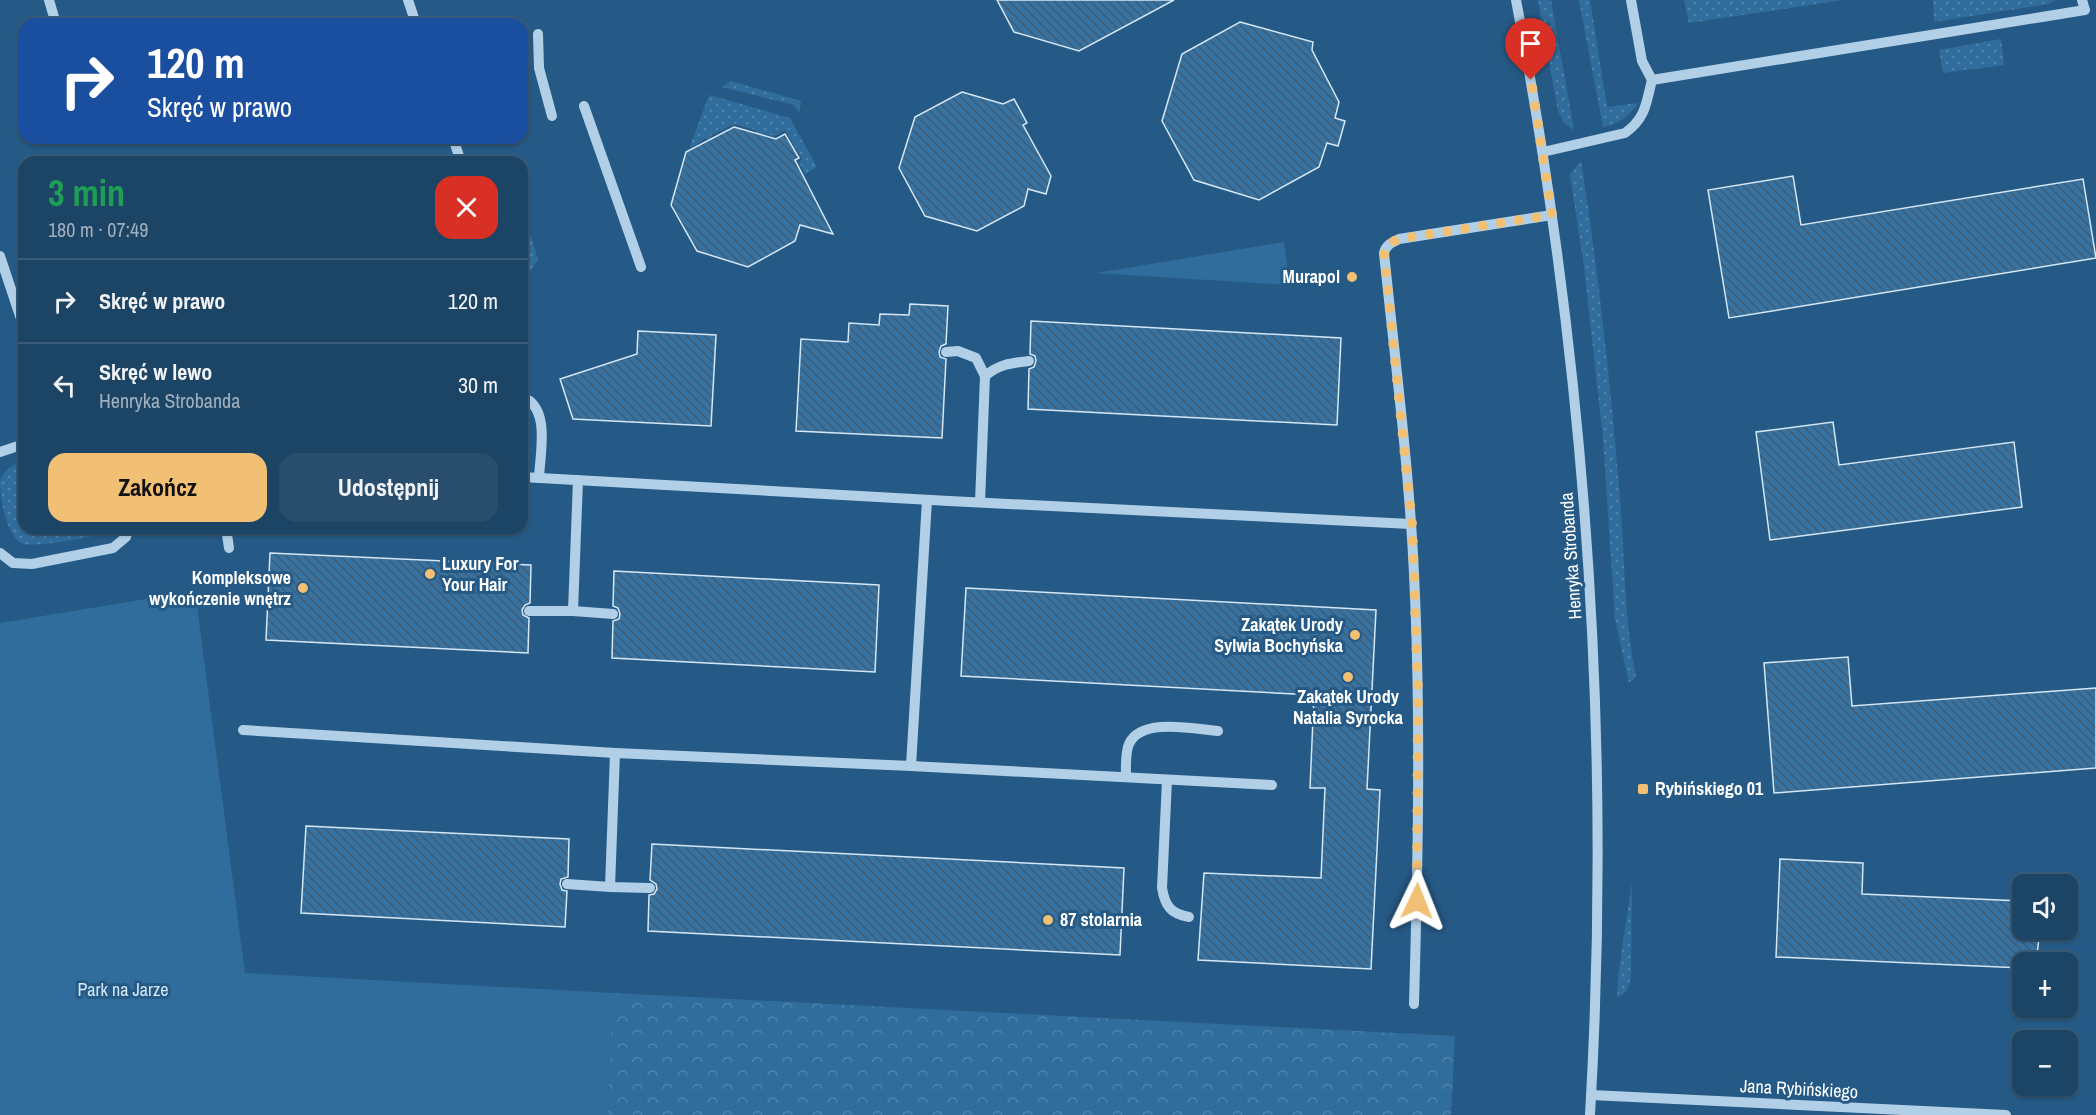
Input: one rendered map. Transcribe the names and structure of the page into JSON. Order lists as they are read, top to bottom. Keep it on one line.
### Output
{"streets":{"street":["Henryka Strobanda","Jana Rybińskiego"]},"crossings":[["Henryka Strobanda","Jana Rybińskiego"]],"parks":["Park na Jarze"],"places":{"other":["Murapol","Luxury For Your Hair","Kompleksowe wykończenie wnętrz","Zakątek Urody Sylwia Bochyńska","Zakątek Urody Natalia Syrocka","87 stolarnia"],"transit":["Rybińskiego 01"]},"page":{"turn":["120 m","Skręć w prawo"],"heading":["3 min","180 m · 07:49"],"list":[{"name":"Skręć w prawo","value":"120 m"},{"name":"Skręć w lewo","note":"Henryka Strobanda","value":"30 m"}],"buttons":["Zakończ","Udostępnij"],"map_buttons":["+","−"]}}
